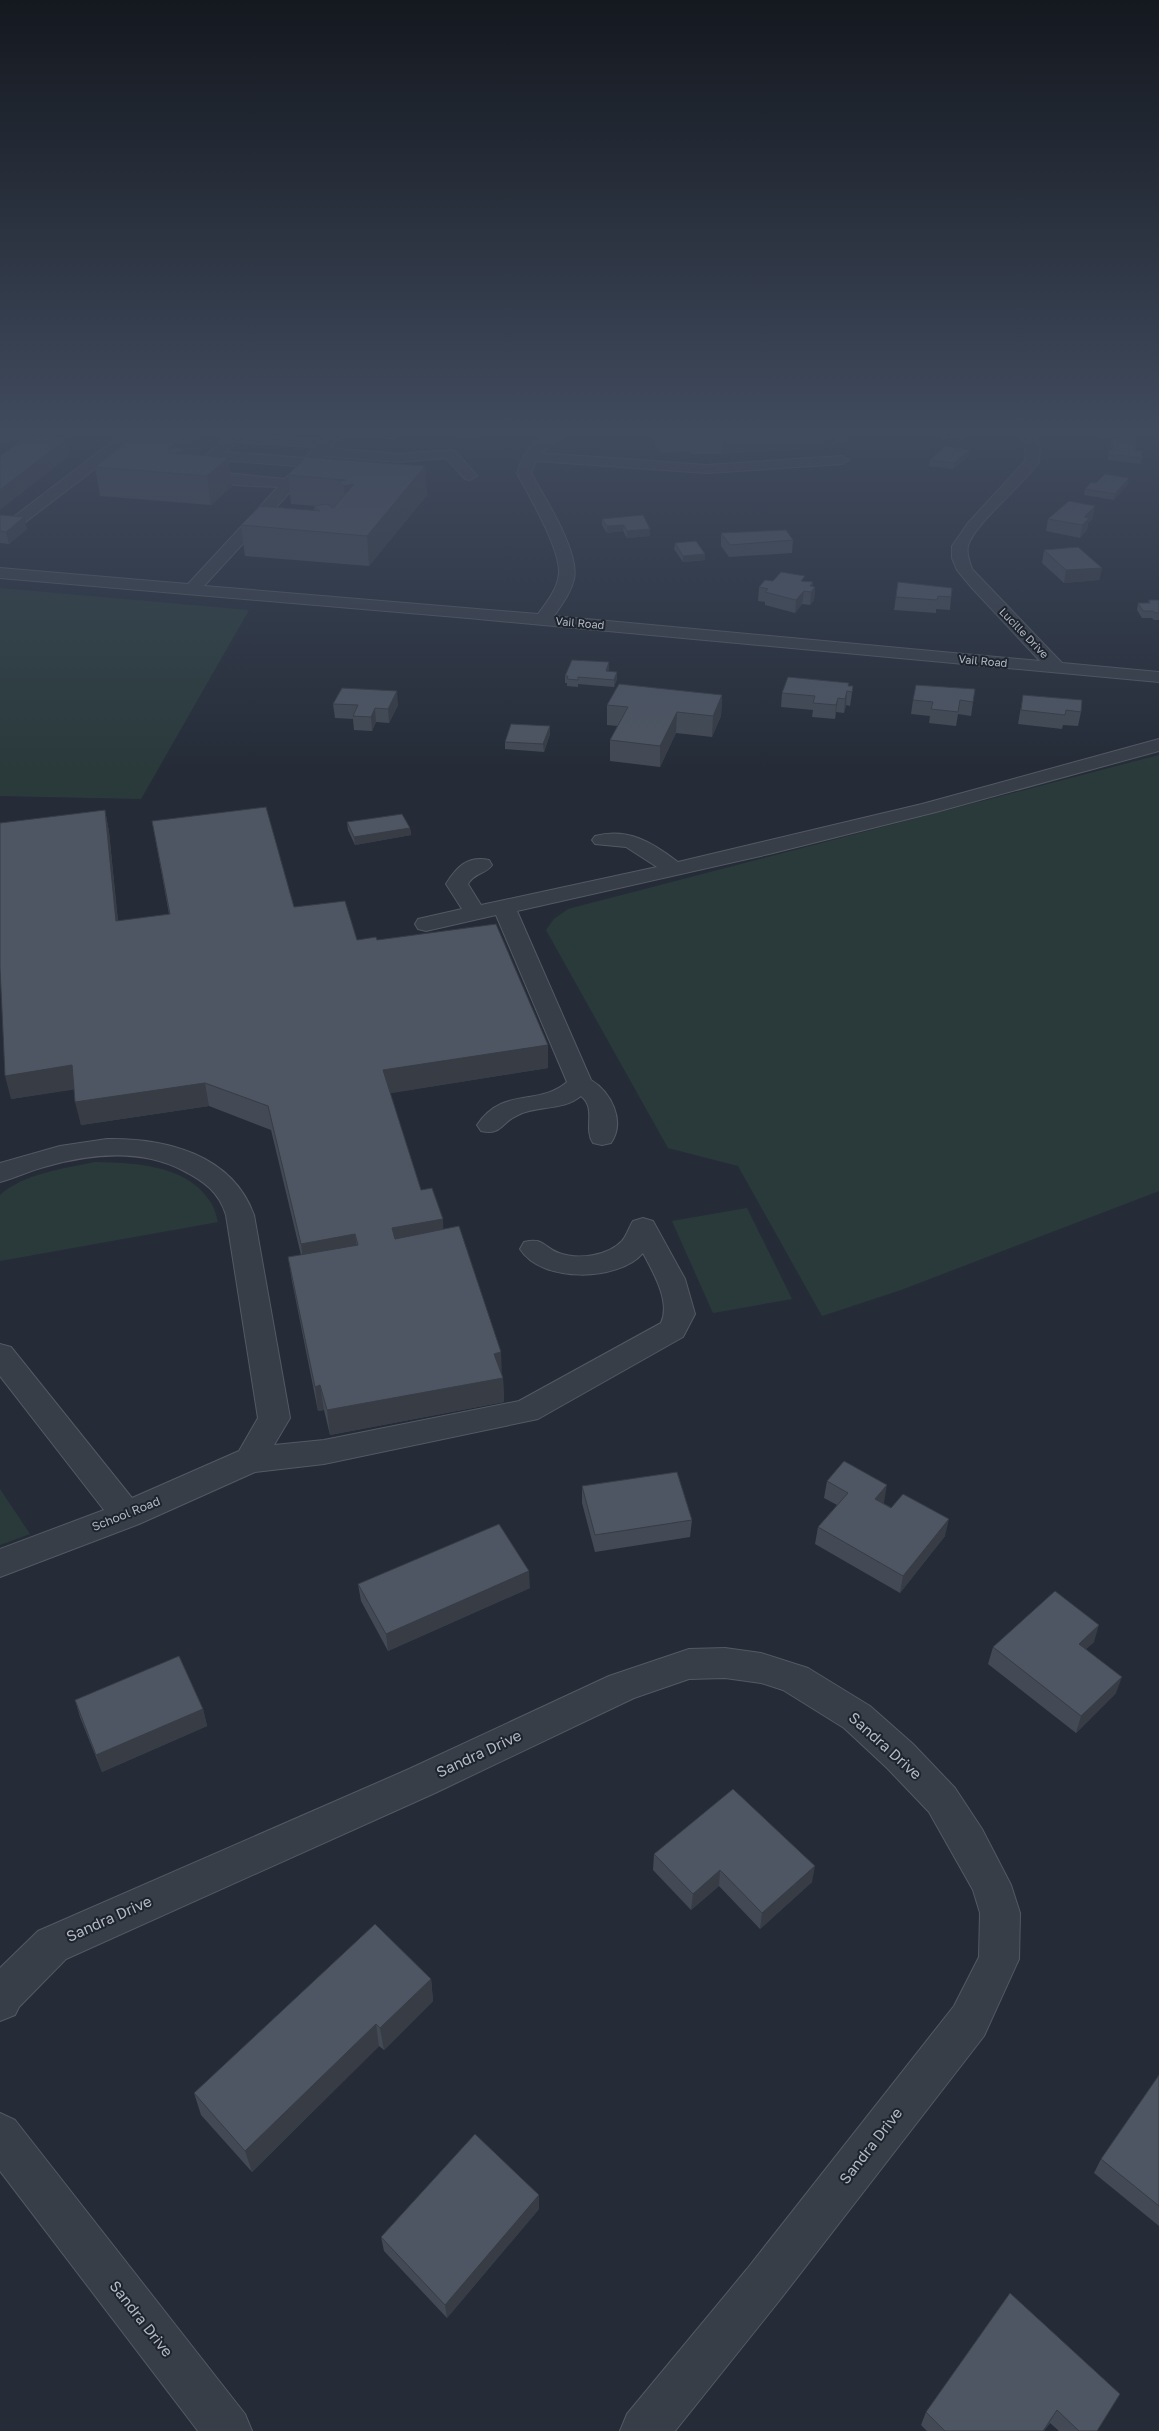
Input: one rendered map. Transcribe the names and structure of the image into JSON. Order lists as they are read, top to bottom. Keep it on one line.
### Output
{"streets":{"street":["Vail Road","Lucille Drive","School Road","Sandra Drive"]},"crossings":[["Vail Road","Lucille Drive"]]}
